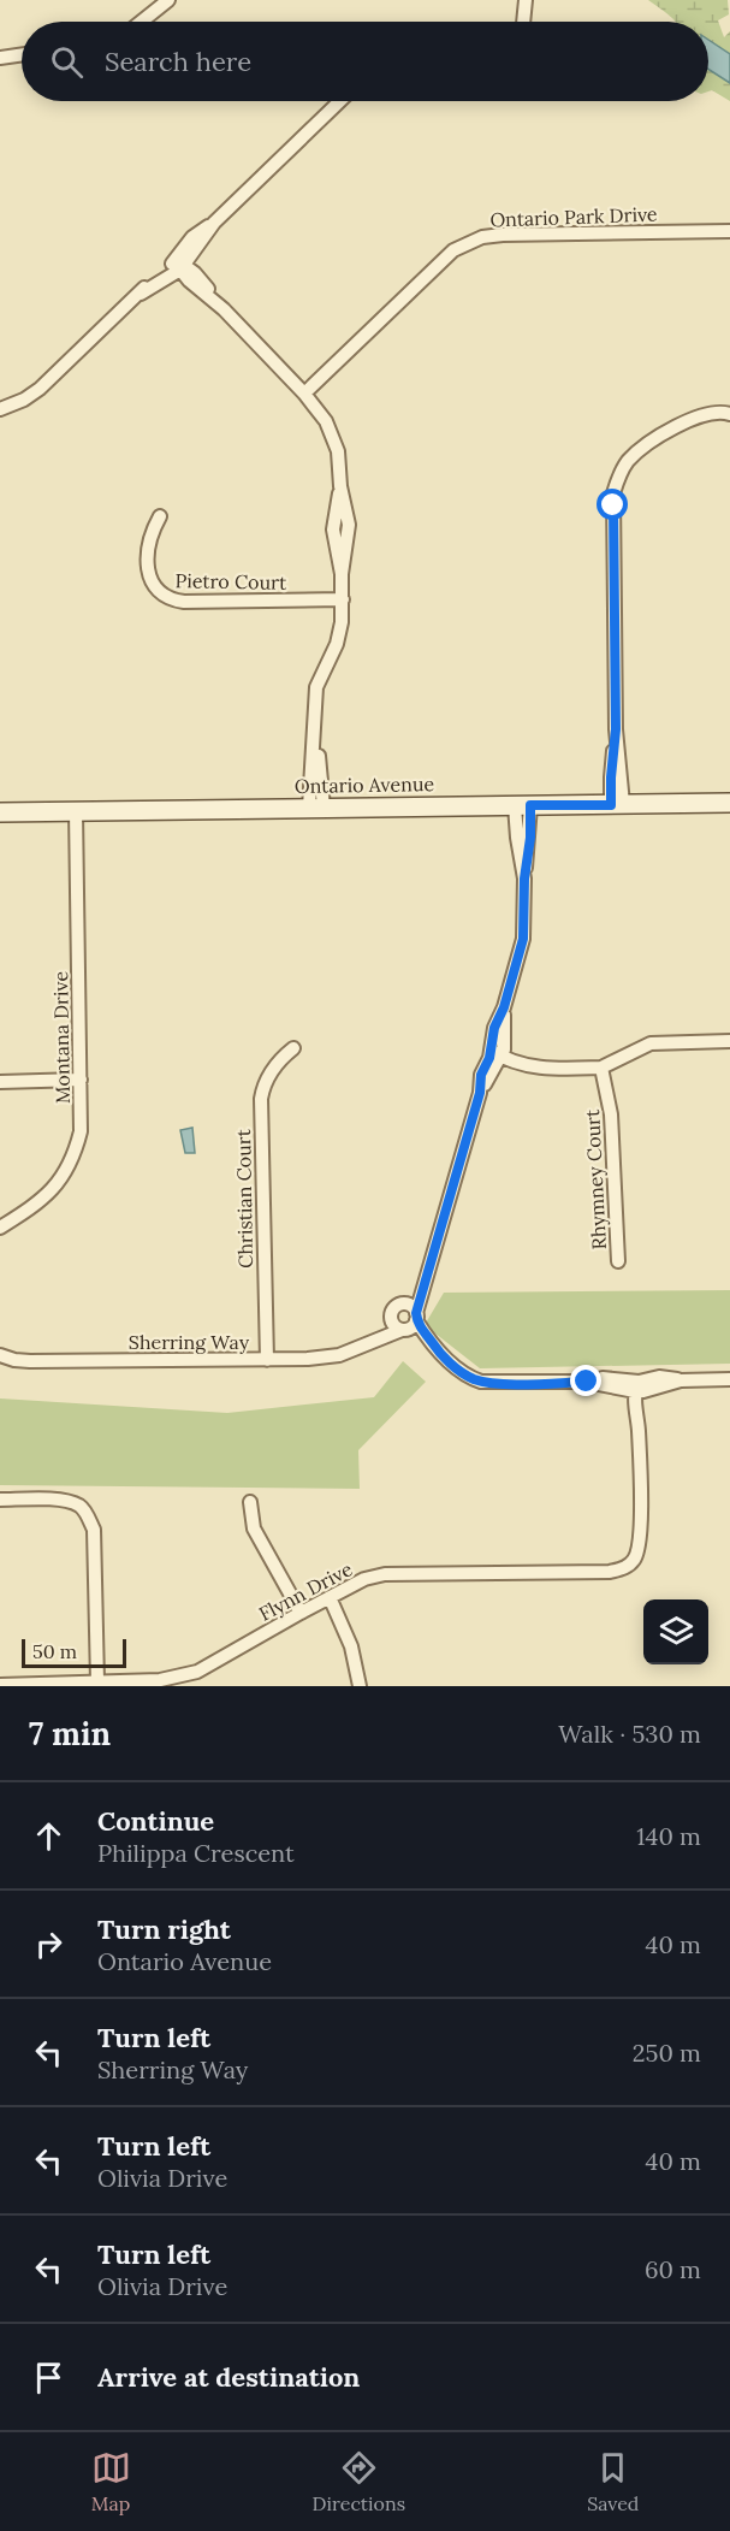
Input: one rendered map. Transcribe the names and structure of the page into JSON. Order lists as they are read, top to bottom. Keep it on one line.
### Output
{"streets":{"street":["Ontario Park Drive","Pietro Court","Ontario Avenue","Montana Drive","Rhymney Court","Christian Court","Sherring Way","Flynn Drive"]},"crossings":[["Ontario Avenue","Montana Drive"],["Ontario Avenue","Sherring Way"],["Christian Court","Sherring Way"]],"scale_bar":"50 m","page":{"search":"Search here","scale":"50 m","heading":["7 min","Walk · 530 m"],"list":[["Continue","Philippa Crescent","140 m"],["Turn right","Ontario Avenue","40 m"],["Turn left","Sherring Way","250 m"],["Turn left","Olivia Drive","40 m"],["Turn left","Olivia Drive","60 m"],"Arrive at destination"],"nav":["Map","Directions","Saved"]}}
